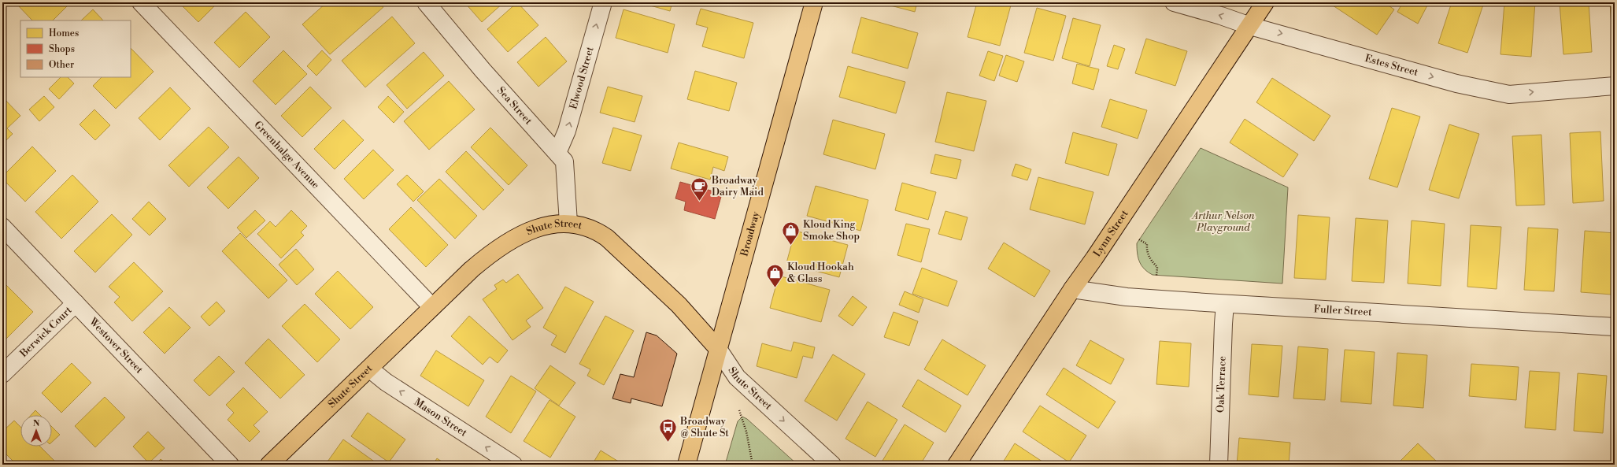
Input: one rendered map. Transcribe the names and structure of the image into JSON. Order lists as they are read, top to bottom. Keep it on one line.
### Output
{"streets":{"main road":["Shute Street","Broadway","Lynn Street"],"street":["Estes Street","Elwood Street","Sea Street","Greenhalge Avenue","Fuller Street","Berwick Court","Westover Street","Oak Terrace","Mason Street"]},"crossings":[["Estes Street","Lynn Street"],["Elwood Street","Sea Street"],["Sea Street","Shute Street"],["Greenhalge Avenue","Shute Street"],["Shute Street","Broadway"],["Shute Street","Mason Street"],["Lynn Street","Fuller Street"],["Fuller Street","Oak Terrace"],["Berwick Court","Westover Street"]],"one_way":["Elwood Street","Mason Street"],"parks":["Arthur Nelson Playground"],"places":{"cafe":["Broadway Dairy Maid"],"shop":["Kloud King Smoke Shop","Kloud Hookah & Glass"],"bus stop":["Broadway @ Shute St"]},"legend":["Homes","Shops","Other"],"north":"top"}
